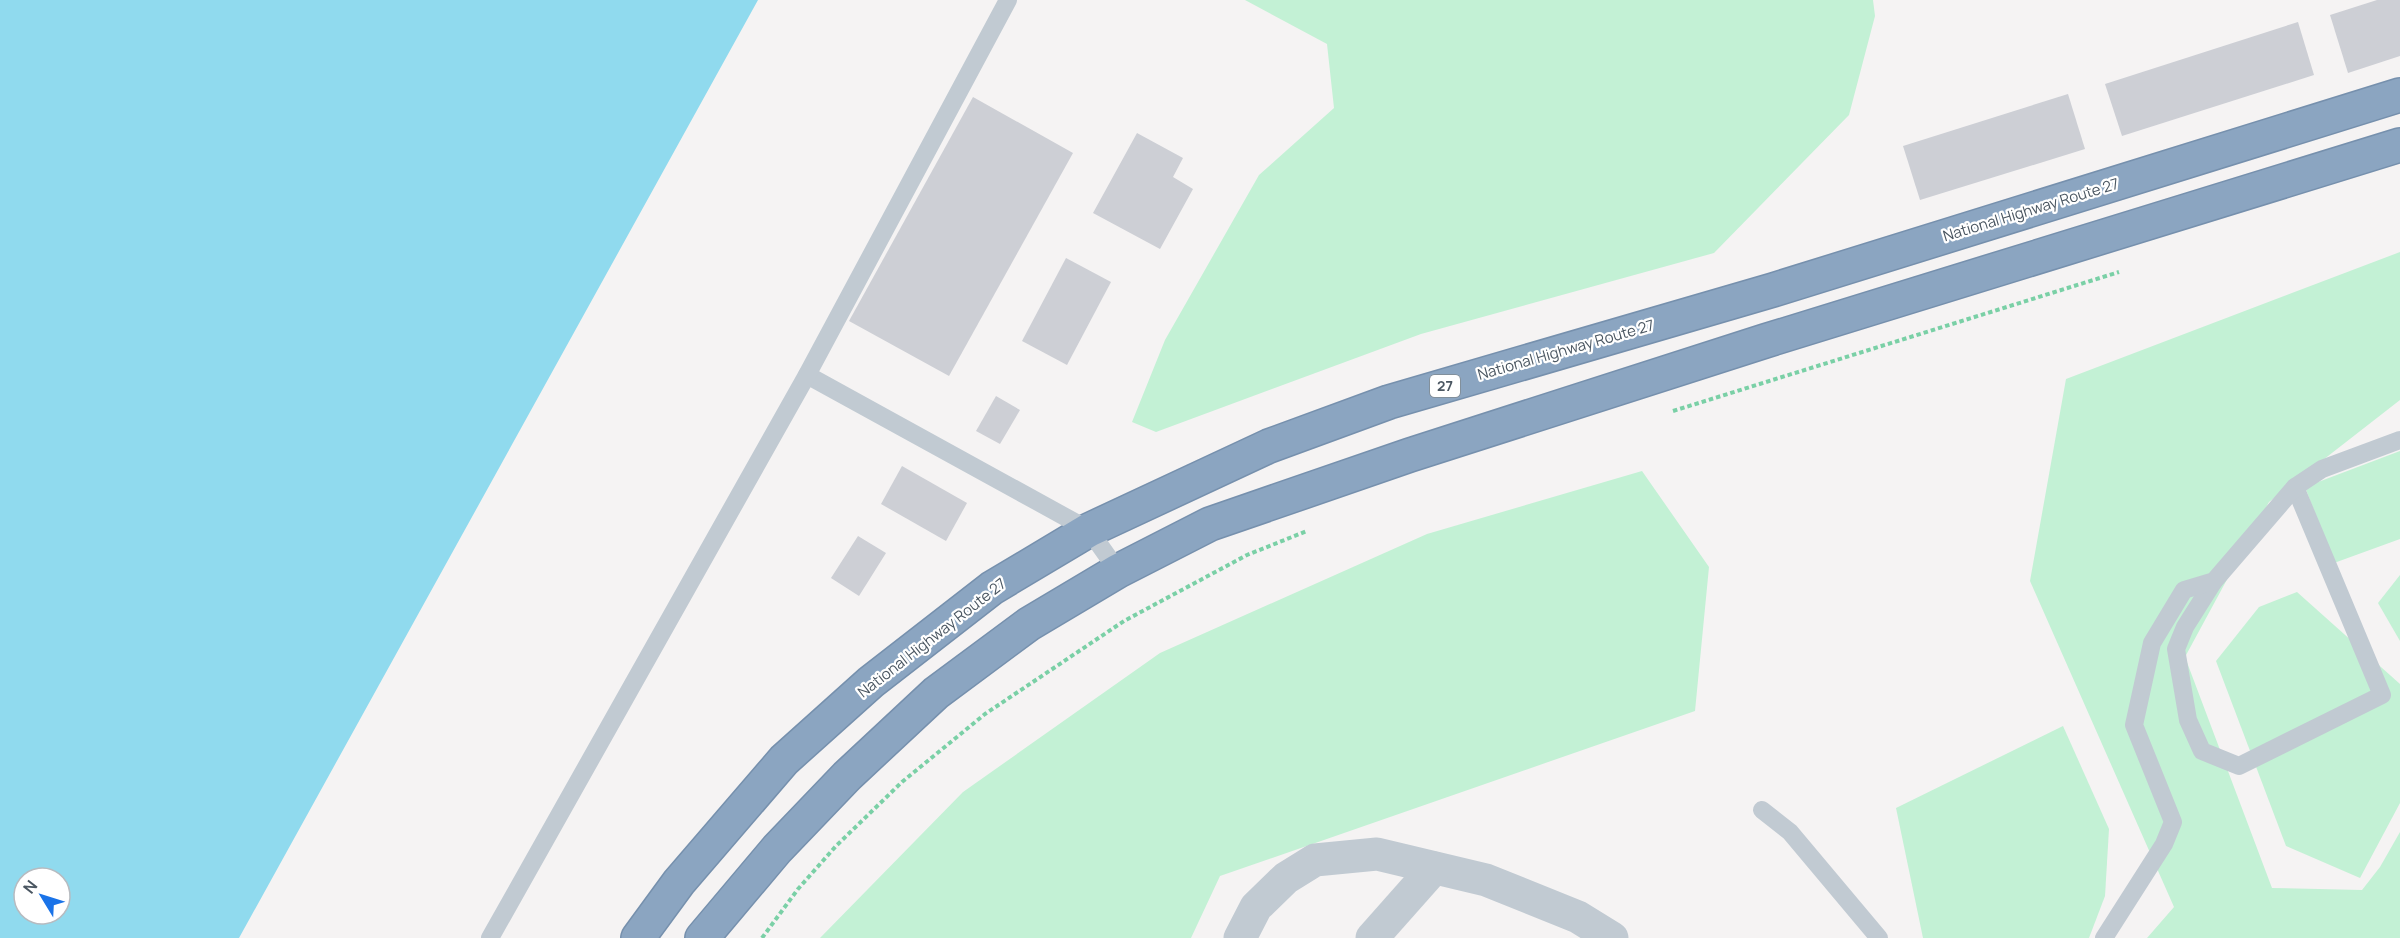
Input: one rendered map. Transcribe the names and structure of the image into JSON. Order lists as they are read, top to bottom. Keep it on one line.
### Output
{"streets":{"highway":["National Highway Route 27","27"]},"north":"top left"}
